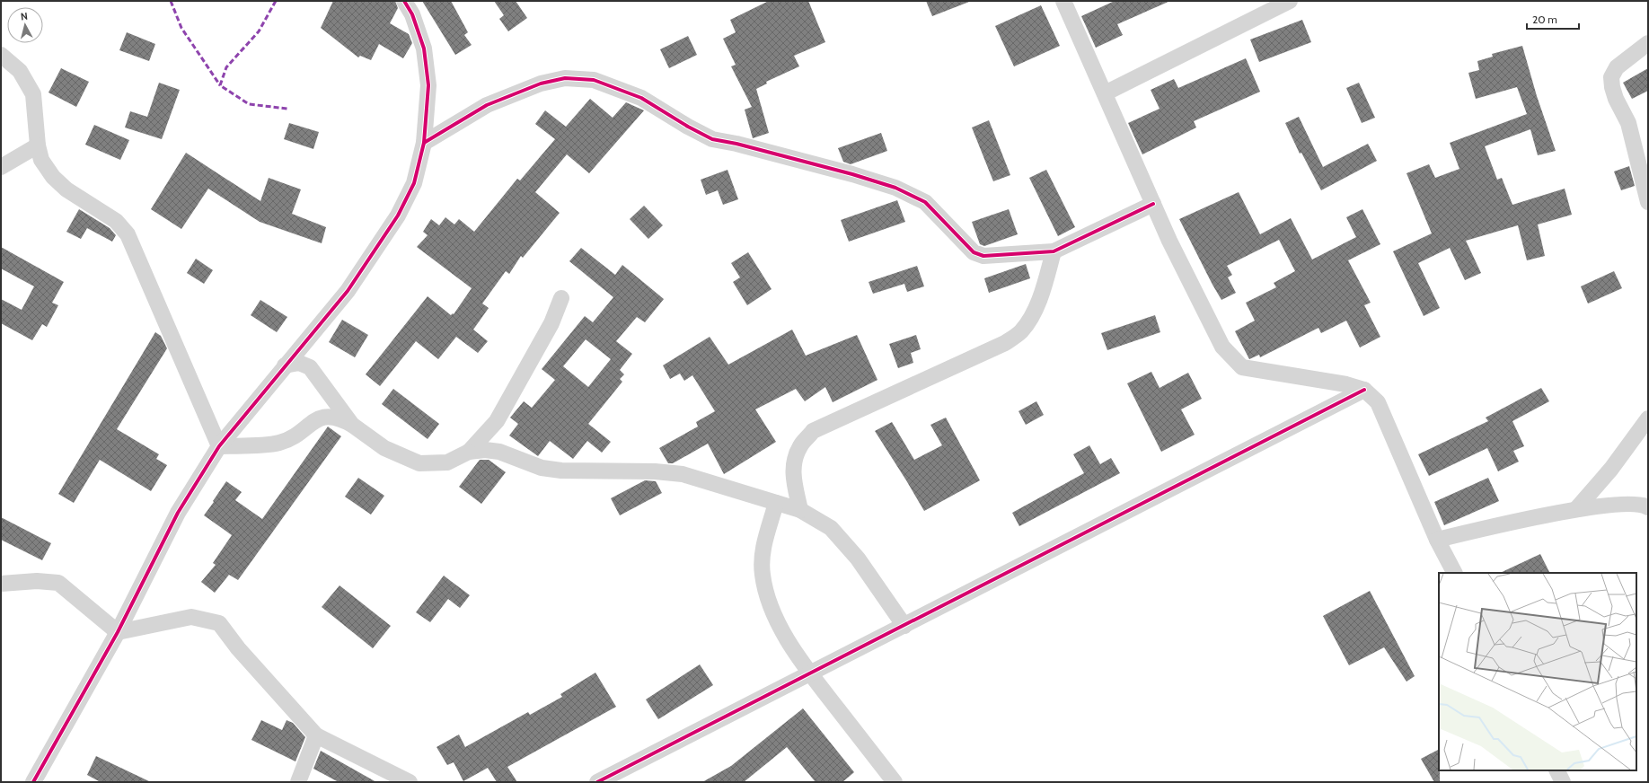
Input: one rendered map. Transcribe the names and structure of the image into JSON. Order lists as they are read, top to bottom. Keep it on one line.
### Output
{"scale_bar":"20 m","north":"top"}
